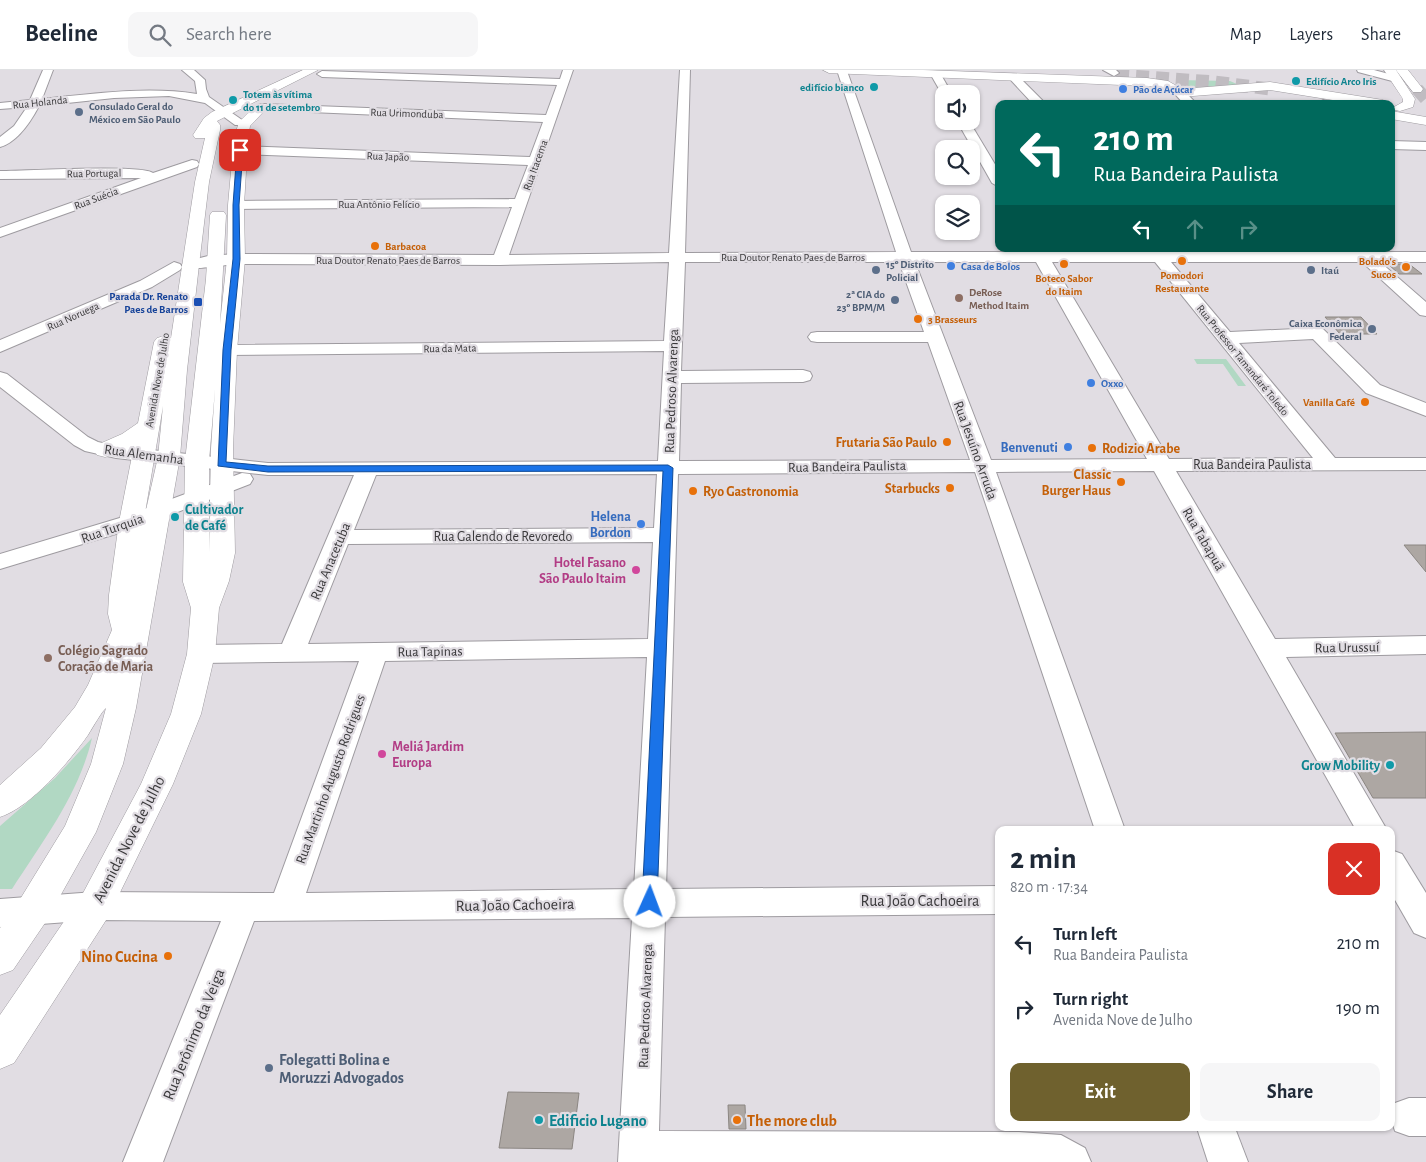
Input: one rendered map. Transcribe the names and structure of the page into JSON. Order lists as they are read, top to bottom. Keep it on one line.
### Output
{"streets":{"main road":["Avenida Nove de Julho"],"street":["Rua Holanda","Rua Urimonduba","Rua Japão","Rua Itacema","Rua Portugal","Rua Suécia","Rua Antônio Felício","Rua Doutor Renato Paes de Barros","Rua Noruega","Rua da Mata","Rua Professor Tamandaré Toledo","Rua Pedroso Alvarenga","Rua Jesuíno Arruda","Rua Alemanha","Rua Bandeira Paulista","Rua Turquia","Rua Galendo de Revoredo","Rua Tabapuã","Rua Anacetuba","Rua Urussuí","Rua Tapinas","Rua Martinho Augusto Rodrigues","Rua João Cachoeira","Rua Jerônimo da Veiga"]},"crossings":[["Rua Urimonduba","Rua Itacema"],["Rua Urimonduba","Avenida Nove de Julho"],["Rua Japão","Rua Itacema"],["Rua Japão","Avenida Nove de Julho"],["Rua Itacema","Rua Antônio Felício"],["Rua Itacema","Rua Doutor Renato Paes de Barros"],["Rua Portugal","Rua Suécia"],["Rua Portugal","Avenida Nove de Julho"],["Rua Antônio Felício","Avenida Nove de Julho"],["Rua Doutor Renato Paes de Barros","Rua Noruega"],["Rua Doutor Renato Paes de Barros","Rua Professor Tamandaré Toledo"],["Rua Doutor Renato Paes de Barros","Avenida Nove de Julho"],["Rua Doutor Renato Paes de Barros","Rua Pedroso Alvarenga"],["Rua Doutor Renato Paes de Barros","Rua Jesuíno Arruda"],["Rua Doutor Renato Paes de Barros","Rua Tabapuã"],["Rua Noruega","Avenida Nove de Julho"],["Rua da Mata","Avenida Nove de Julho"],["Rua da Mata","Rua Pedroso Alvarenga"],["Rua Professor Tamandaré Toledo","Rua Bandeira Paulista"],["Avenida Nove de Julho","Rua Alemanha"],["Avenida Nove de Julho","Rua Bandeira Paulista"],["Avenida Nove de Julho","Rua Turquia"],["Avenida Nove de Julho","Rua Tapinas"],["Avenida Nove de Julho","Rua João Cachoeira"],["Rua Pedroso Alvarenga","Rua Bandeira Paulista"],["Rua Pedroso Alvarenga","Rua Galendo de Revoredo"],["Rua Pedroso Alvarenga","Rua Tapinas"],["Rua Pedroso Alvarenga","Rua João Cachoeira"],["Rua Jesuíno Arruda","Rua Bandeira Paulista"],["Rua Alemanha","Rua Bandeira Paulista"],["Rua Alemanha","Rua Turquia"],["Rua Bandeira Paulista","Rua Turquia"],["Rua Bandeira Paulista","Rua Tabapuã"],["Rua Bandeira Paulista","Rua Anacetuba"],["Rua Galendo de Revoredo","Rua Anacetuba"],["Rua Tabapuã","Rua Urussuí"],["Rua Anacetuba","Rua Tapinas"],["Rua Tapinas","Rua Martinho Augusto Rodrigues"],["Rua Martinho Augusto Rodrigues","Rua João Cachoeira"],["Rua João Cachoeira","Rua Jerônimo da Veiga"]],"places":{"other":["Edifício Arco Iris","edifício bianco","Pão de Açúcar","Totem às vítima do 11 de setembro","Consulado Geral do México em São Paulo","Barbacoa","Pomodori Restaurante","Boteco Sabor do Itaim","Casa de Bolos","Bolado's Sucos","15º Distrito Policial","Itaú","DeRose Method Itaim","2ª CIA do 23º BPM/M","3 Brasseurs","Caixa Econômica Federal","Oxxo","Vanilla Café","Frutaria São Paulo","Benvenuti","Rodizio Arabe","Classic Burger Haus","Starbucks","Ryo Gastronomia","Cultivador de Café","Helena Bordon","Hotel Fasano São Paulo Itaim","Colégio Sagrado Coração de Maria","Meliá Jardim Europa","Grow Mobility","Nino Cucina","Folegatti Bolina e Moruzzi Advogados","Edificio Lugano","The more club"],"transit":["Parada Dr. Renato Paes de Barros"]},"page":{"header":"Beeline","search":"Search here","nav":["Map","Layers","Share"],"turn":["210 m","Rua Bandeira Paulista"],"heading":["2 min","820 m · 17:34"],"list":[{"name":"Turn left","note":"Rua Bandeira Paulista","value":"210 m"},{"name":"Turn right","note":"Avenida Nove de Julho","value":"190 m"}],"buttons":["Exit","Share"]}}
